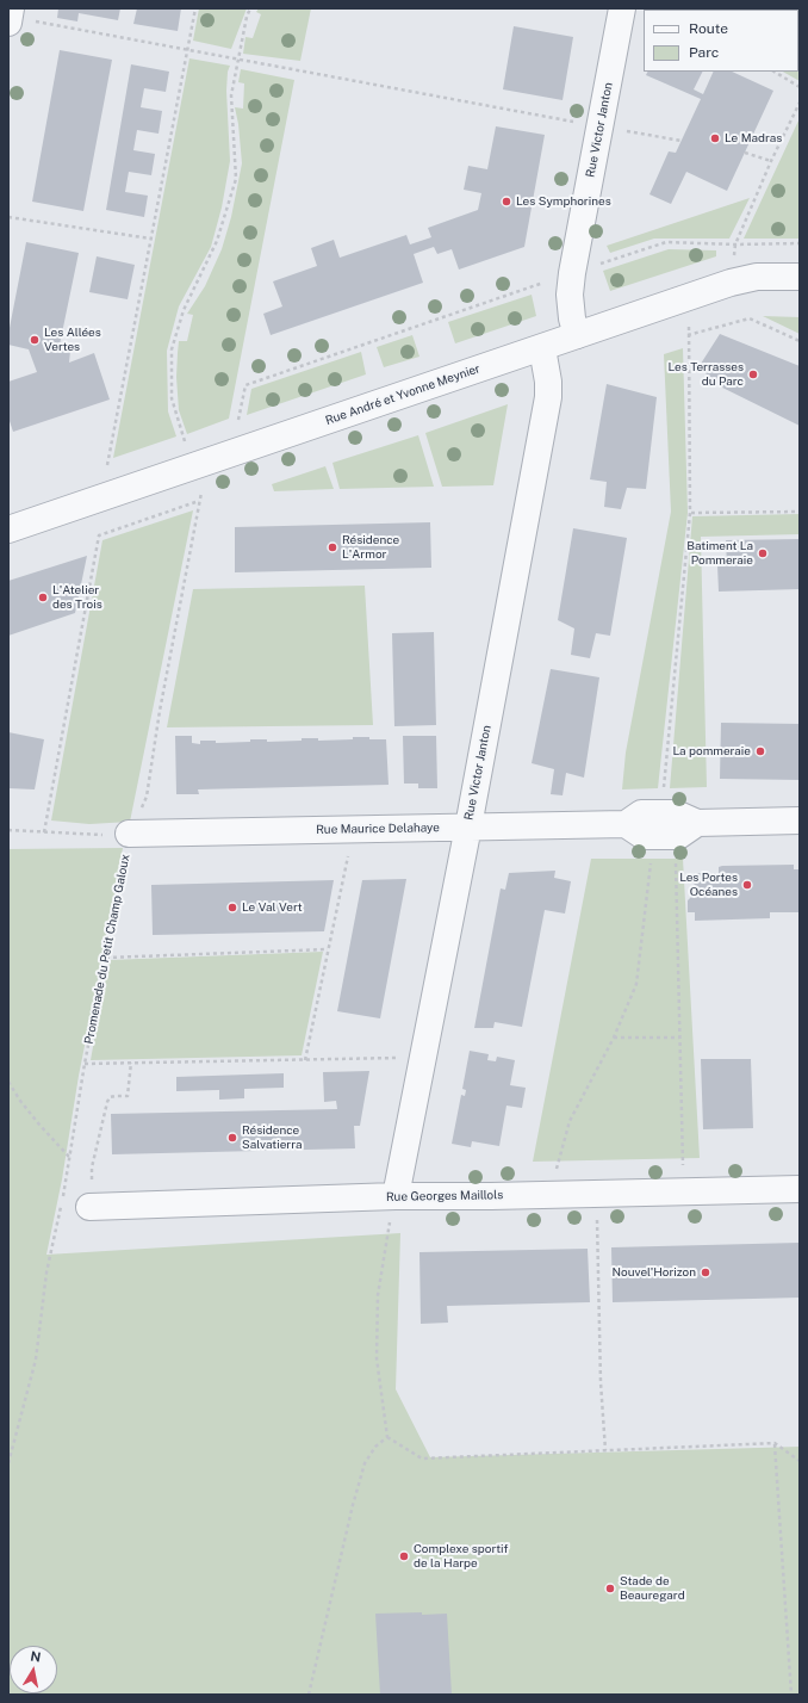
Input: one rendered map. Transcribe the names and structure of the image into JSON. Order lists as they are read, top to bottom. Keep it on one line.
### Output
{"streets":{"street":["Rue Victor Janton","Rue André et Yvonne Meynier","Rue Maurice Delahaye","Rue Georges Maillols"],"path":["Promenade du Petit Champ Galoux"]},"crossings":[["Rue Victor Janton","Rue André et Yvonne Meynier"],["Rue Victor Janton","Rue Maurice Delahaye"],["Rue Victor Janton","Rue Georges Maillols"],["Rue André et Yvonne Meynier","Promenade du Petit Champ Galoux"],["Rue Maurice Delahaye","Promenade du Petit Champ Galoux"]],"places":["Le Madras","Les Symphorines","Les Allées Vertes","Les Terrasses du Parc","Résidence L'Armor","Batiment La Pommeraie","L'Atelier des Trois","La pommeraie","Les Portes Océanes","Le Val Vert","Résidence Salvatierra","Nouvel'Horizon","Complexe sportif de la Harpe","Stade de Beauregard"],"legend":["Route","Parc"],"north":"top"}
